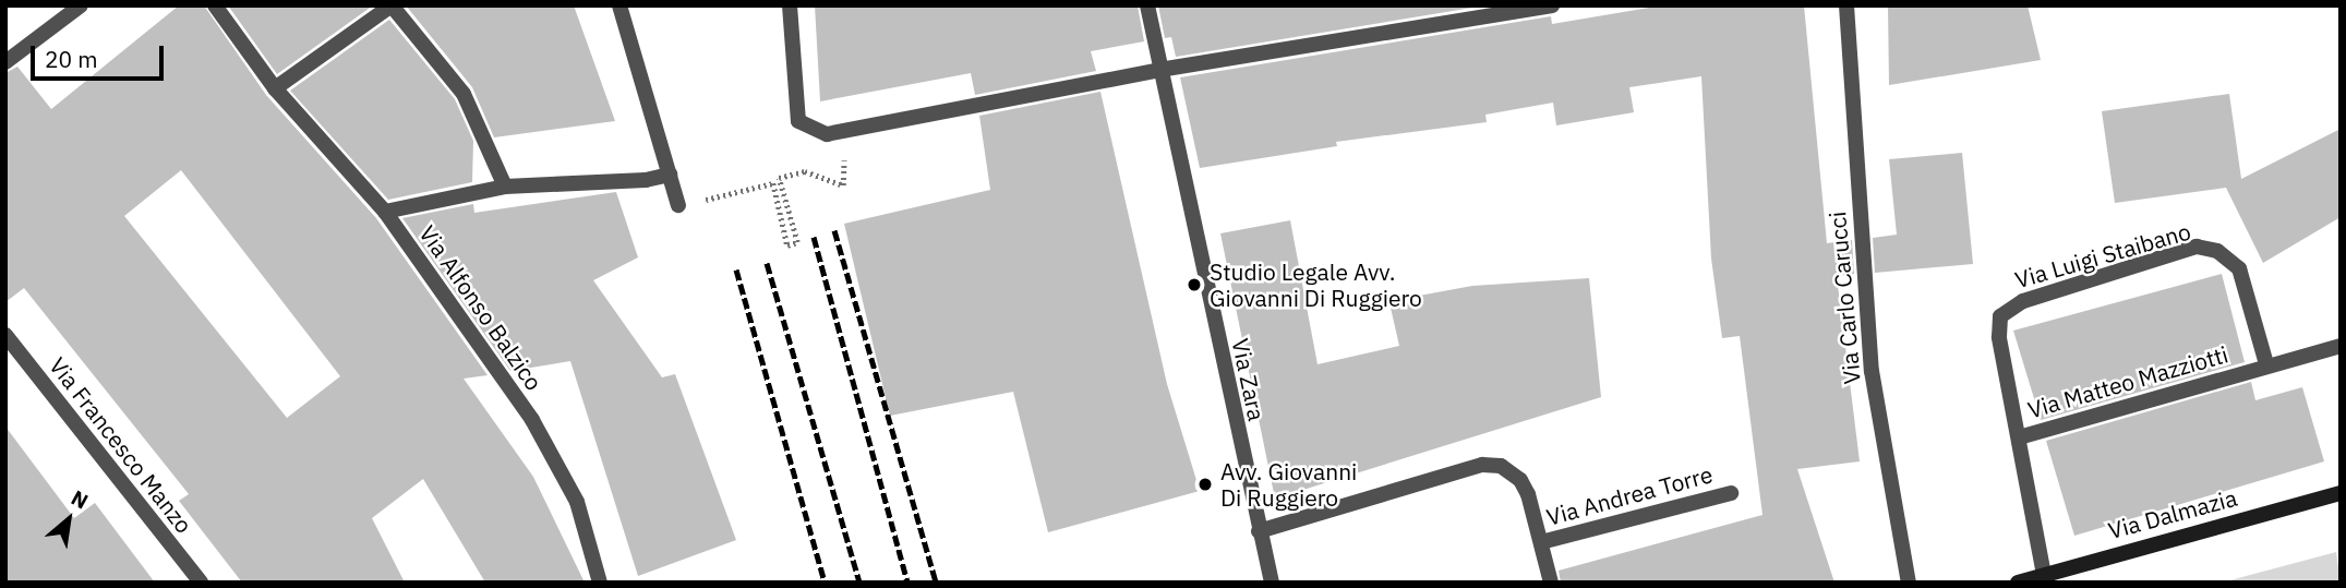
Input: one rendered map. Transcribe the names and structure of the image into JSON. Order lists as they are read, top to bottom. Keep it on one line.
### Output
{"streets":{"main road":["Via Dalmazia"],"street":["Via Luigi Staibano","Via Carlo Carucci","Via Alfonso Balzico","Via Zara","Via Matteo Mazziotti","Via Francesco Manzo","Via Andrea Torre"]},"crossings":[["Via Luigi Staibano","Via Matteo Mazziotti"],["Via Zara","Via Andrea Torre"],["Via Matteo Mazziotti","Via Dalmazia"]],"places":["Studio Legale Avv. Giovanni Di Ruggiero","Avv. Giovanni Di Ruggiero"],"scale_bar":"20 m","north":"top right"}
